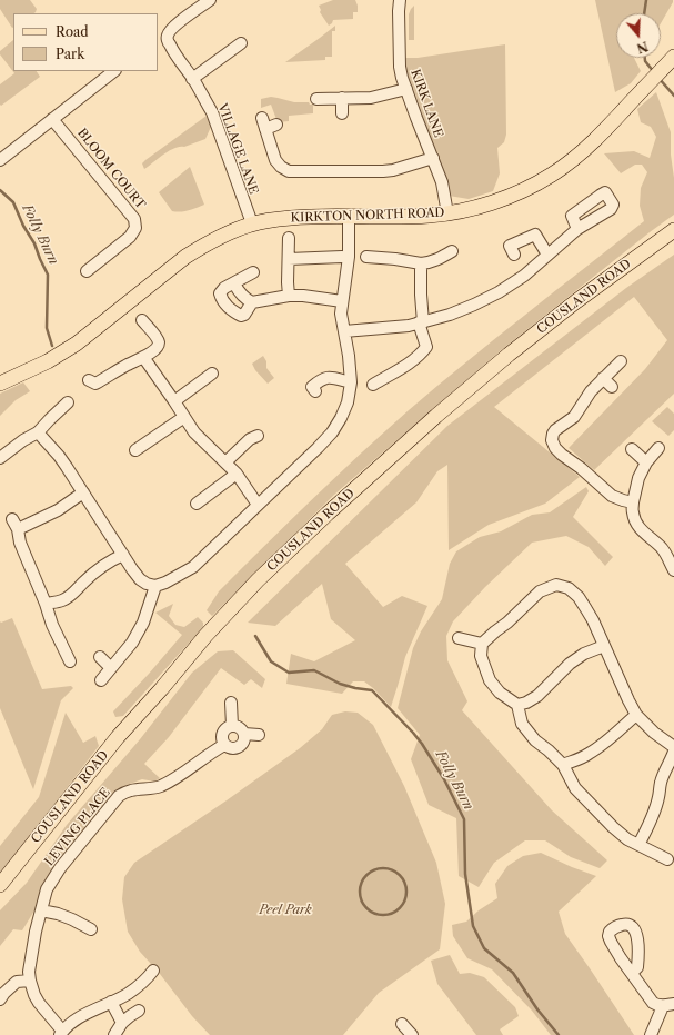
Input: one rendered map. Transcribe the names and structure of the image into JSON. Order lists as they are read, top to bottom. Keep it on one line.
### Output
{"streets":{"main road":["KIRKTON NORTH ROAD","COUSLAND ROAD"],"street":["KIRK LANE","VILLAGE LANE","BLOOM COURT","LEVING PLACE"]},"crossings":[["KIRK LANE","KIRKTON NORTH ROAD"],["VILLAGE LANE","KIRKTON NORTH ROAD"]],"water":["Folly Burn"],"parks":["Peel Park"],"legend":["Road","Park"],"north":"bottom"}
